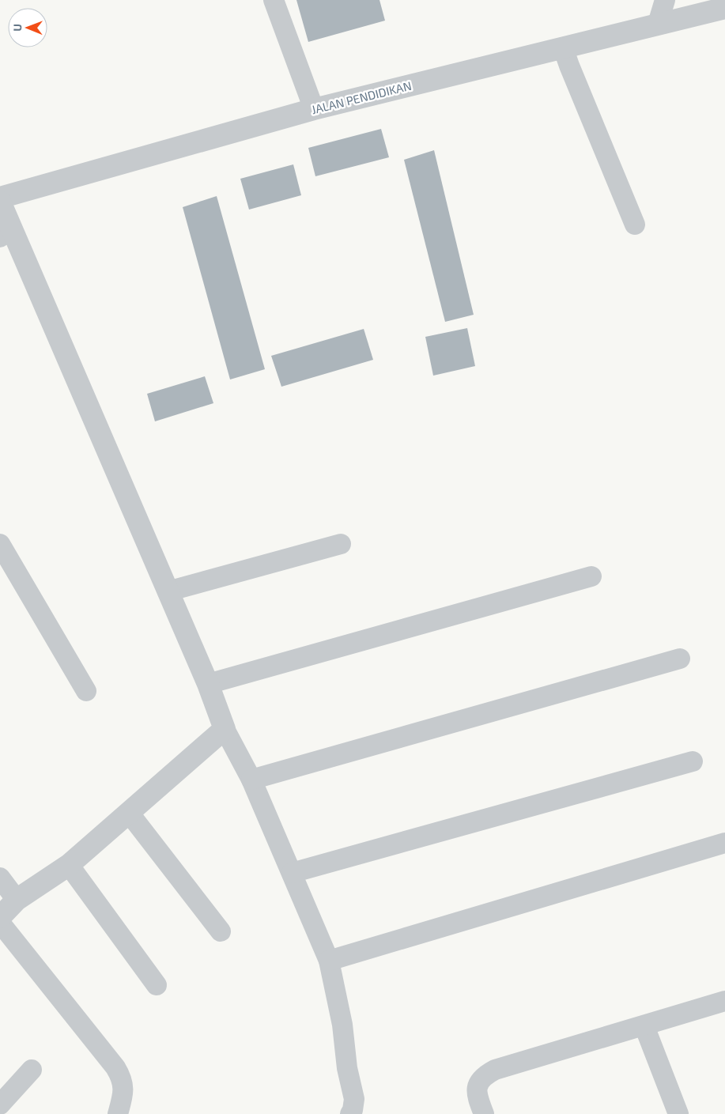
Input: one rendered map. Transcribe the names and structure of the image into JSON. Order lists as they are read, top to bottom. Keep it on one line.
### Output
{"streets":{"street":["JALAN PENDIDIKAN"]},"north":"left"}
